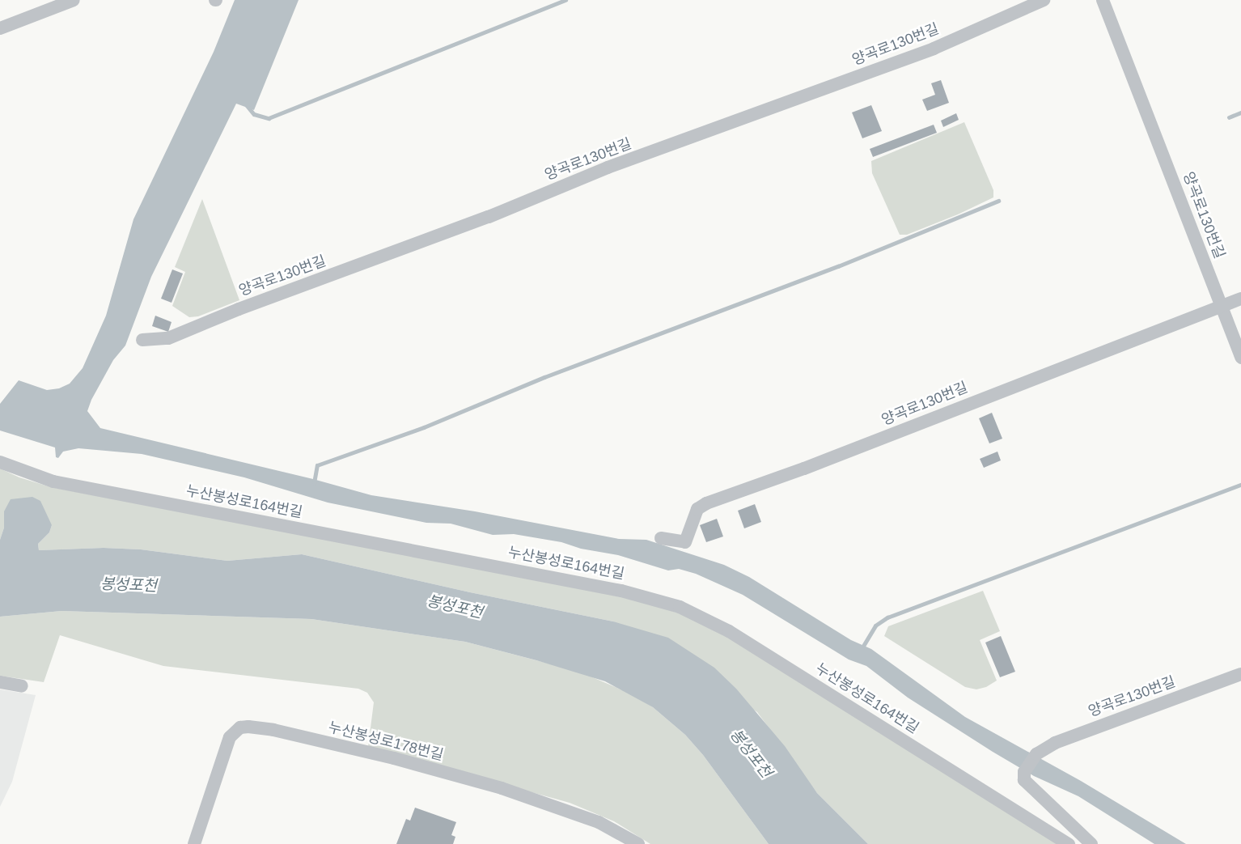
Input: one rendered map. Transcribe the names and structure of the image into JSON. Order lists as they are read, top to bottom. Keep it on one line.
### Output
{"streets":{"lane":["양곡로130번길","누산봉성로164번길","누산봉성로178번길"]},"water":["봉성포천"]}
